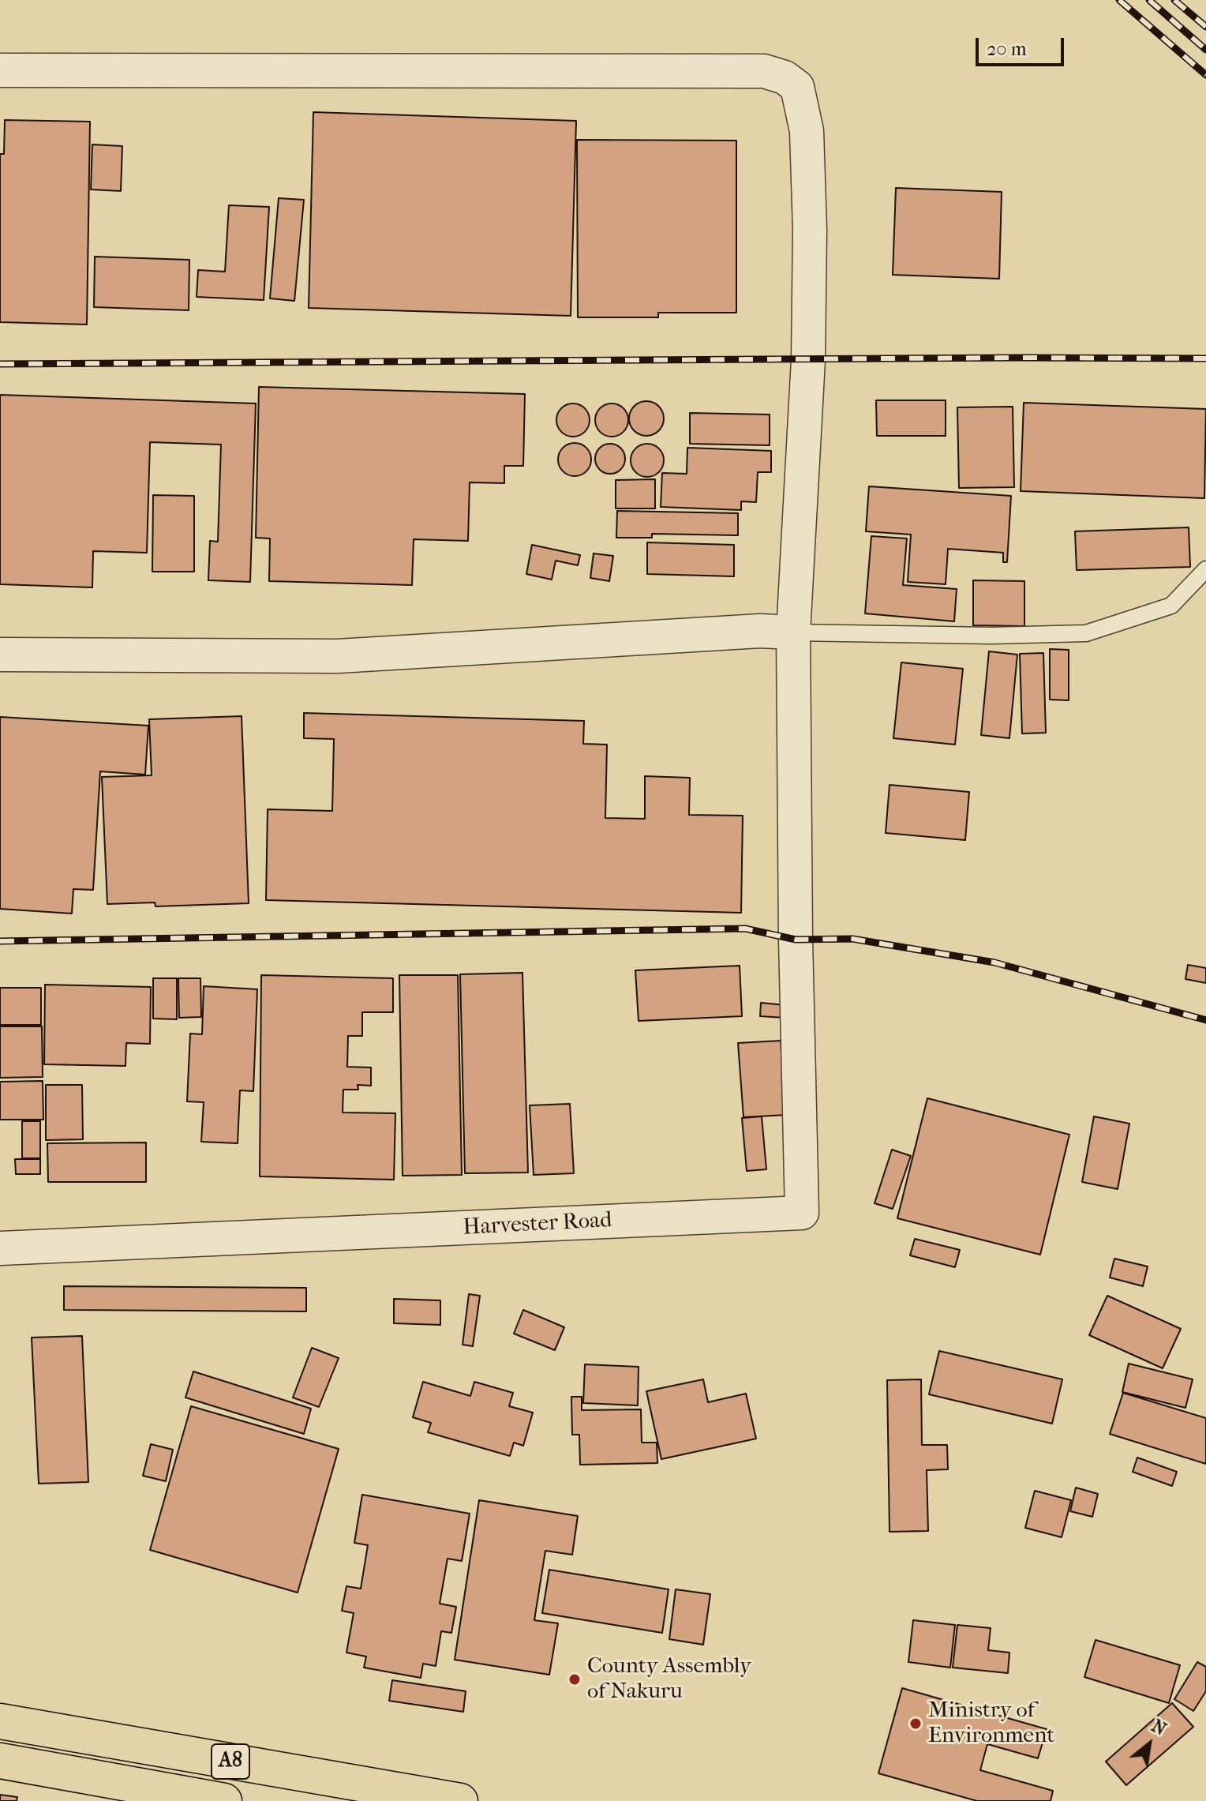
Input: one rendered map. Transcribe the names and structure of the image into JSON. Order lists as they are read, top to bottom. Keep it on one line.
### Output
{"streets":{"highway":["A8"],"street":["Harvester Road"]},"places":["County Assembly of Nakuru","Ministry of Environment"],"scale_bar":"20 m","north":"top right"}
